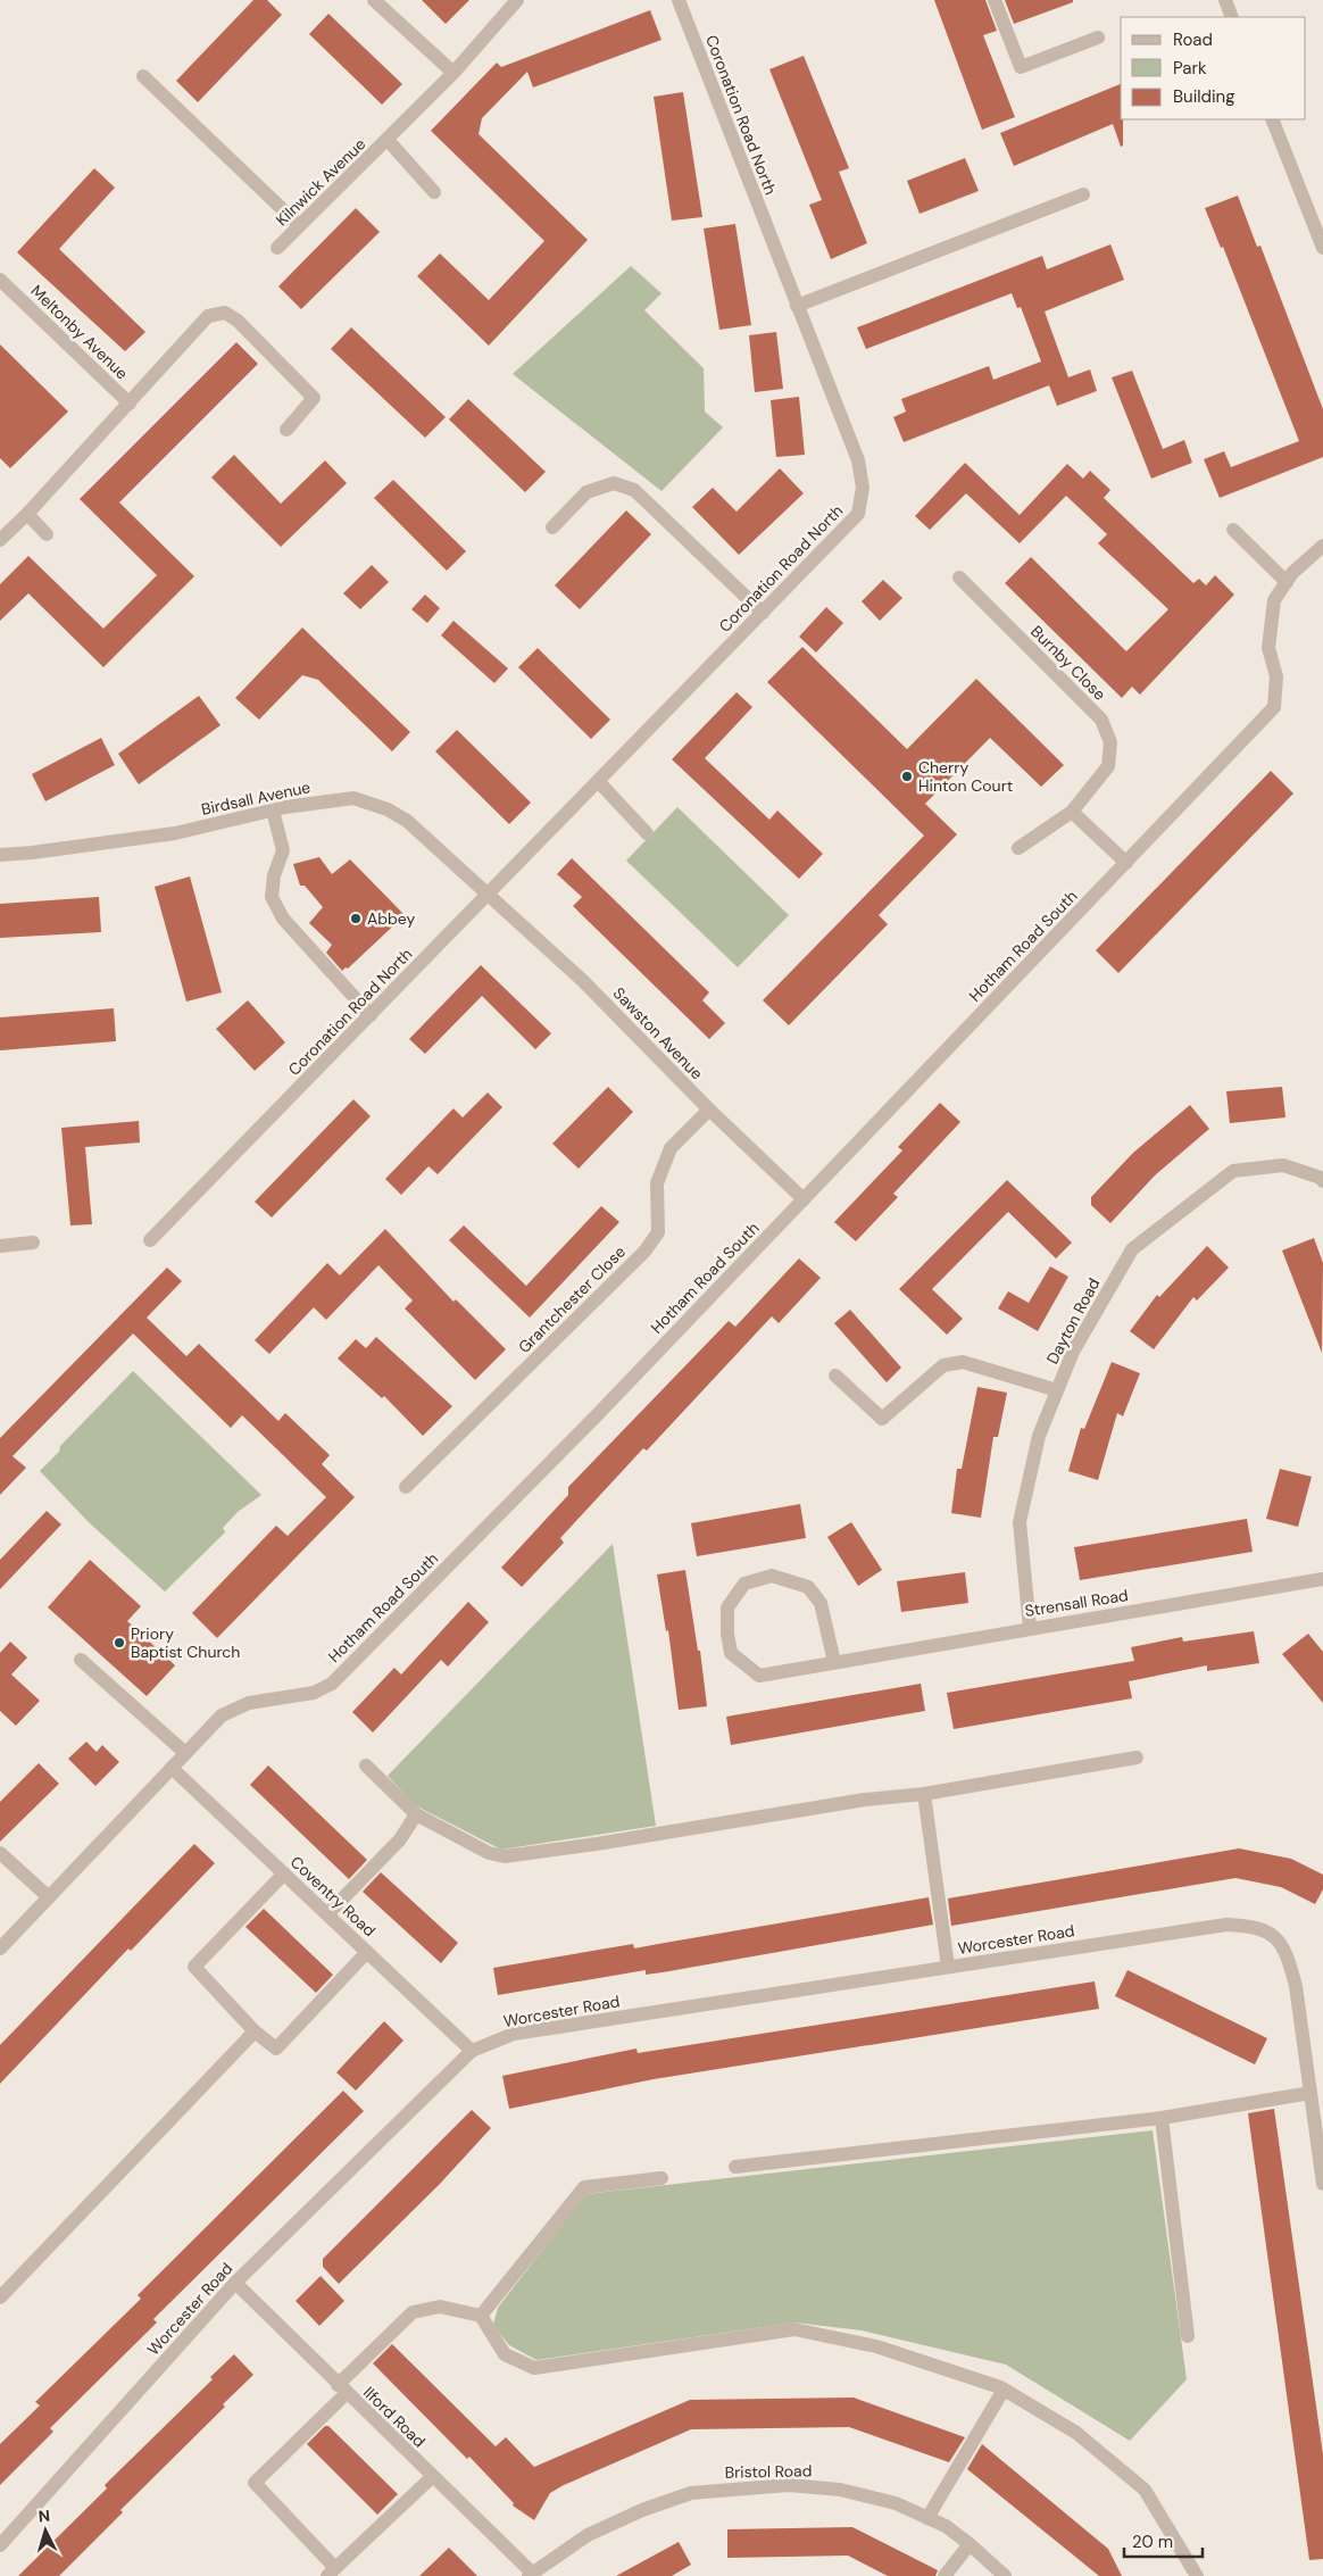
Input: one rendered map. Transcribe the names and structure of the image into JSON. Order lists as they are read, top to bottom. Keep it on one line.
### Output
{"streets":{"street":["Coronation Road North","Kilnwick Avenue","Meltonby Avenue","Burnby Close","Birdsall Avenue","Hotham Road South","Sawston Avenue","Grantchester Close","Dayton Road","Strensall Road","Coventry Road","Worcester Road","Ilford Road","Bristol Road"]},"crossings":[["Coronation Road North","Birdsall Avenue"],["Coronation Road North","Sawston Avenue"],["Birdsall Avenue","Sawston Avenue"],["Hotham Road South","Sawston Avenue"],["Hotham Road South","Coventry Road"],["Sawston Avenue","Grantchester Close"],["Dayton Road","Strensall Road"],["Coventry Road","Worcester Road"],["Worcester Road","Ilford Road"],["Ilford Road","Bristol Road"]],"places":["Cherry Hinton Court","Abbey","Priory Baptist Church"],"legend":["Road","Park","Building"],"scale_bar":"20 m","north":"top"}
